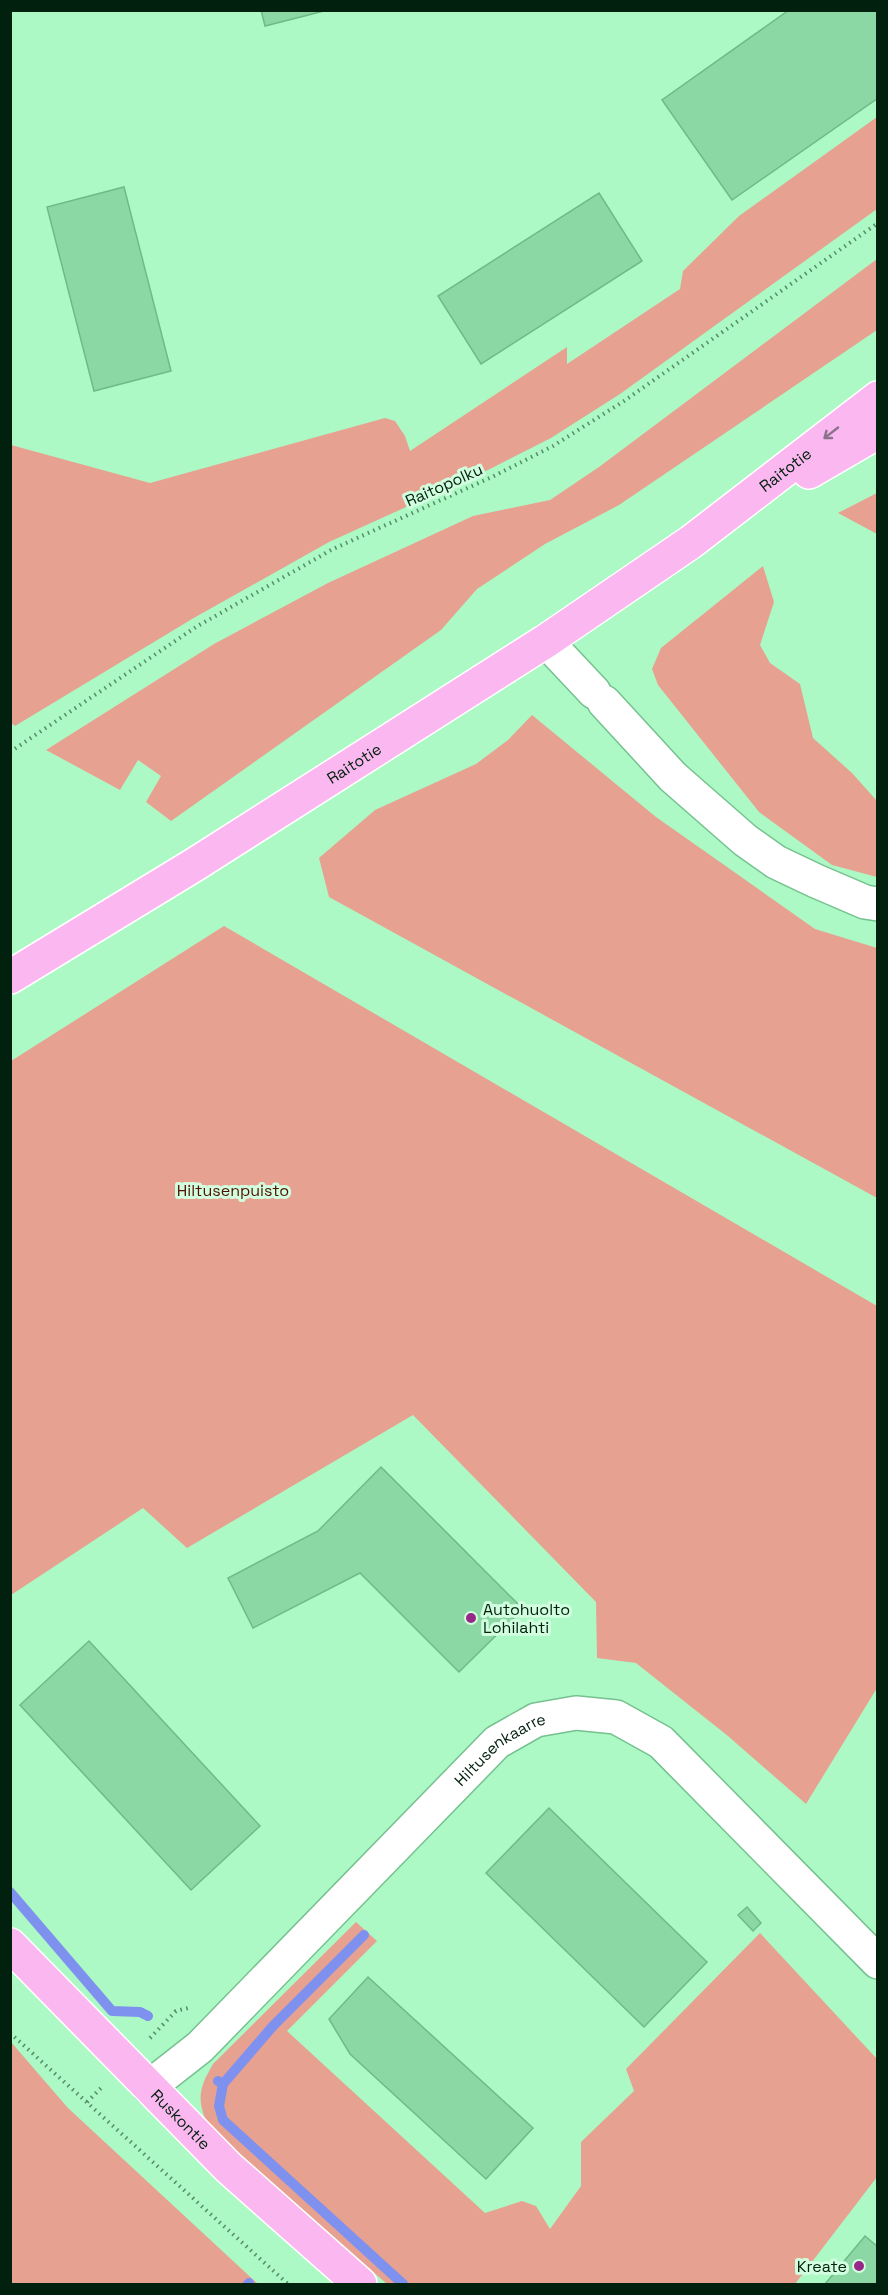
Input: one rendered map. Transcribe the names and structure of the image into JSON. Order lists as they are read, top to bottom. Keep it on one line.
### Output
{"streets":{"main road":["Raitotie","Ruskontie"],"street":["Hiltusenkaarre"],"path":["Raitopolku"]},"crossings":[["Hiltusenkaarre","Ruskontie"]],"parks":["Hiltusenpuisto"],"places":["Autohuolto Lohilahti","Kreate"]}
